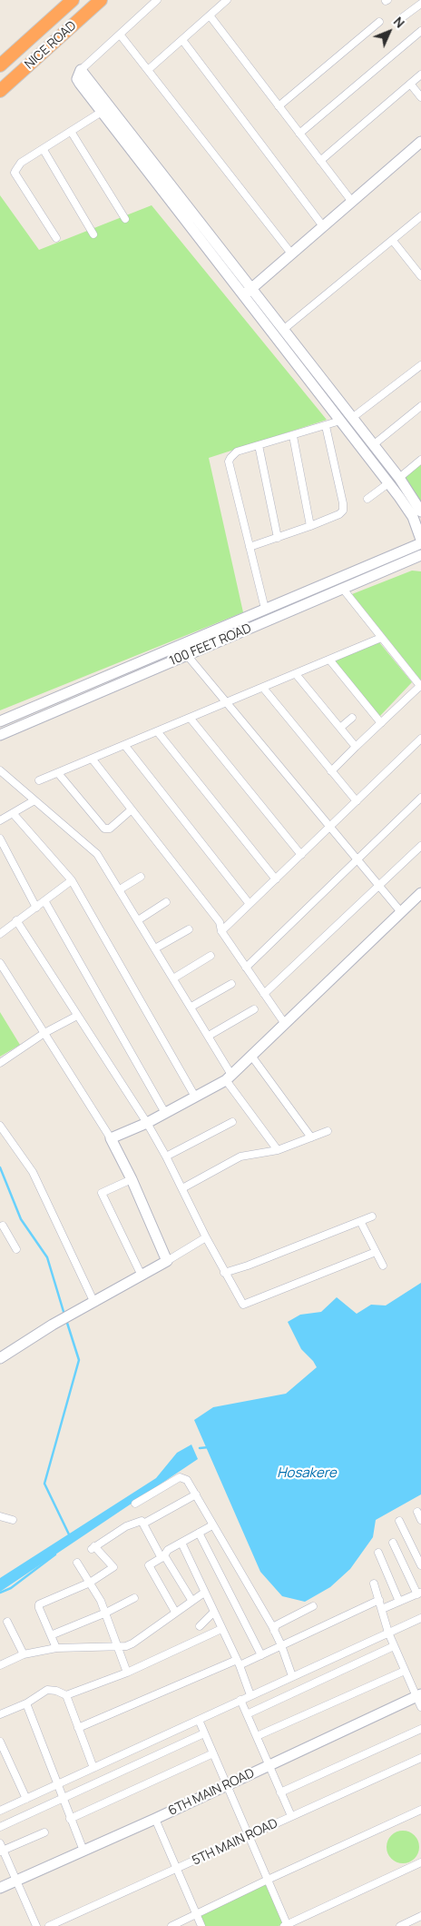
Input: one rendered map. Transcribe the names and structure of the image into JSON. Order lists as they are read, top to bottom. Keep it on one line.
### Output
{"streets":{"highway":["NICE ROAD"],"street":["100 FEET ROAD","6TH MAIN ROAD","5TH MAIN ROAD"]},"water":["Hosakere"],"north":"top right"}
